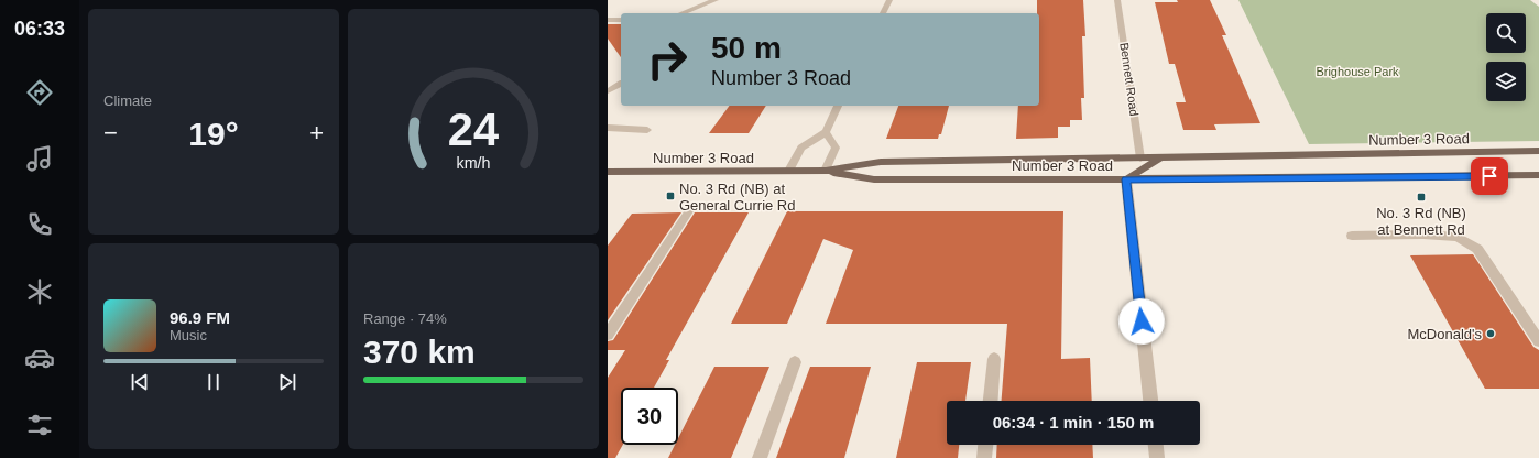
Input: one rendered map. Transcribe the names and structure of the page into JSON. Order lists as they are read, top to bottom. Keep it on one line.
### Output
{"streets":{"main road":["Number 3 Road"],"street":["Bennett Road"]},"crossings":[["Bennett Road","Number 3 Road"]],"parks":["Brighouse Park"],"places":{"transit":["No. 3 Rd (NB) at General Currie Rd","No. 3 Rd (NB) at Bennett Rd"],"other":["McDonald's"]},"page":{"tabs":"06:33","tile":["Climate",["Range · 74%","370 km"]],"turn":["50 m","Number 3 Road"],"heat":["−","19°","+"],"song":["96.9 FM","Music"],"limit":"30","trip":"06:34 · 1 min · 150 m","gauge":["24","km/h"]}}
